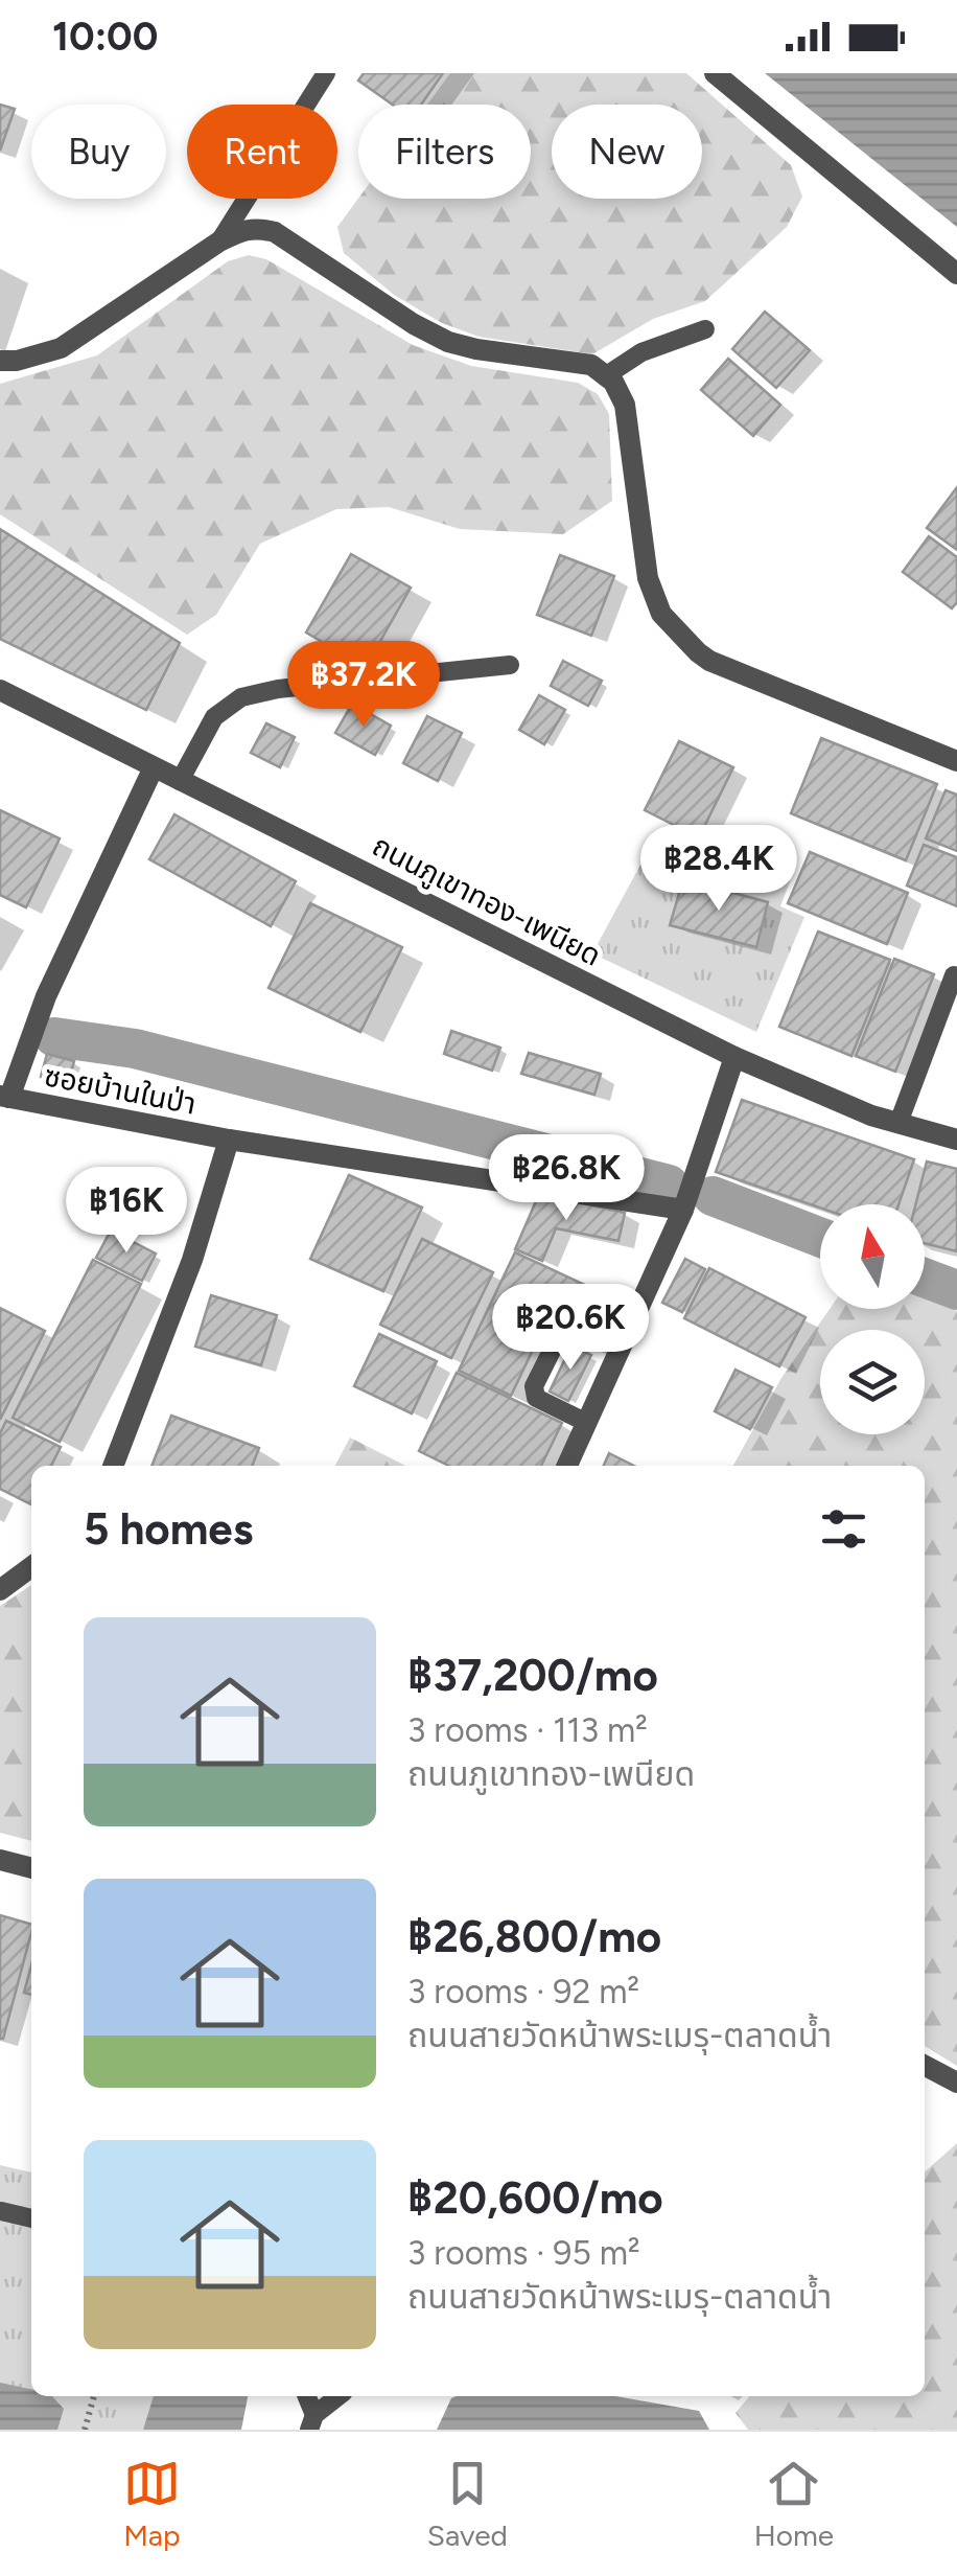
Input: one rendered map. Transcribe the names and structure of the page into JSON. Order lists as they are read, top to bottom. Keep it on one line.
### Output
{"streets":{"street":["ถนนภูเขาทอง-เพนียด","ซอยบ้านในป่า"]},"north":"top","page":{"status":"10:00","chip":["Buy","Rent","Filters","New"],"price":["฿37.2K","฿28.4K","฿26.8K","฿16K","฿20.6K"],"heading":"5 homes","list":[{"name":"฿37,200/mo","note":"3 rooms · 113 m² · ถนนภูเขาทอง-เพนียด"},{"name":"฿26,800/mo","note":"3 rooms · 92 m² · ถนนสายวัดหน้าพระเมรุ-ตลาดน้ำ"},{"name":"฿20,600/mo","note":"3 rooms · 95 m² · ถนนสายวัดหน้าพระเมรุ-ตลาดน้ำ"}],"tabs":["Map","Saved","Home"]}}
